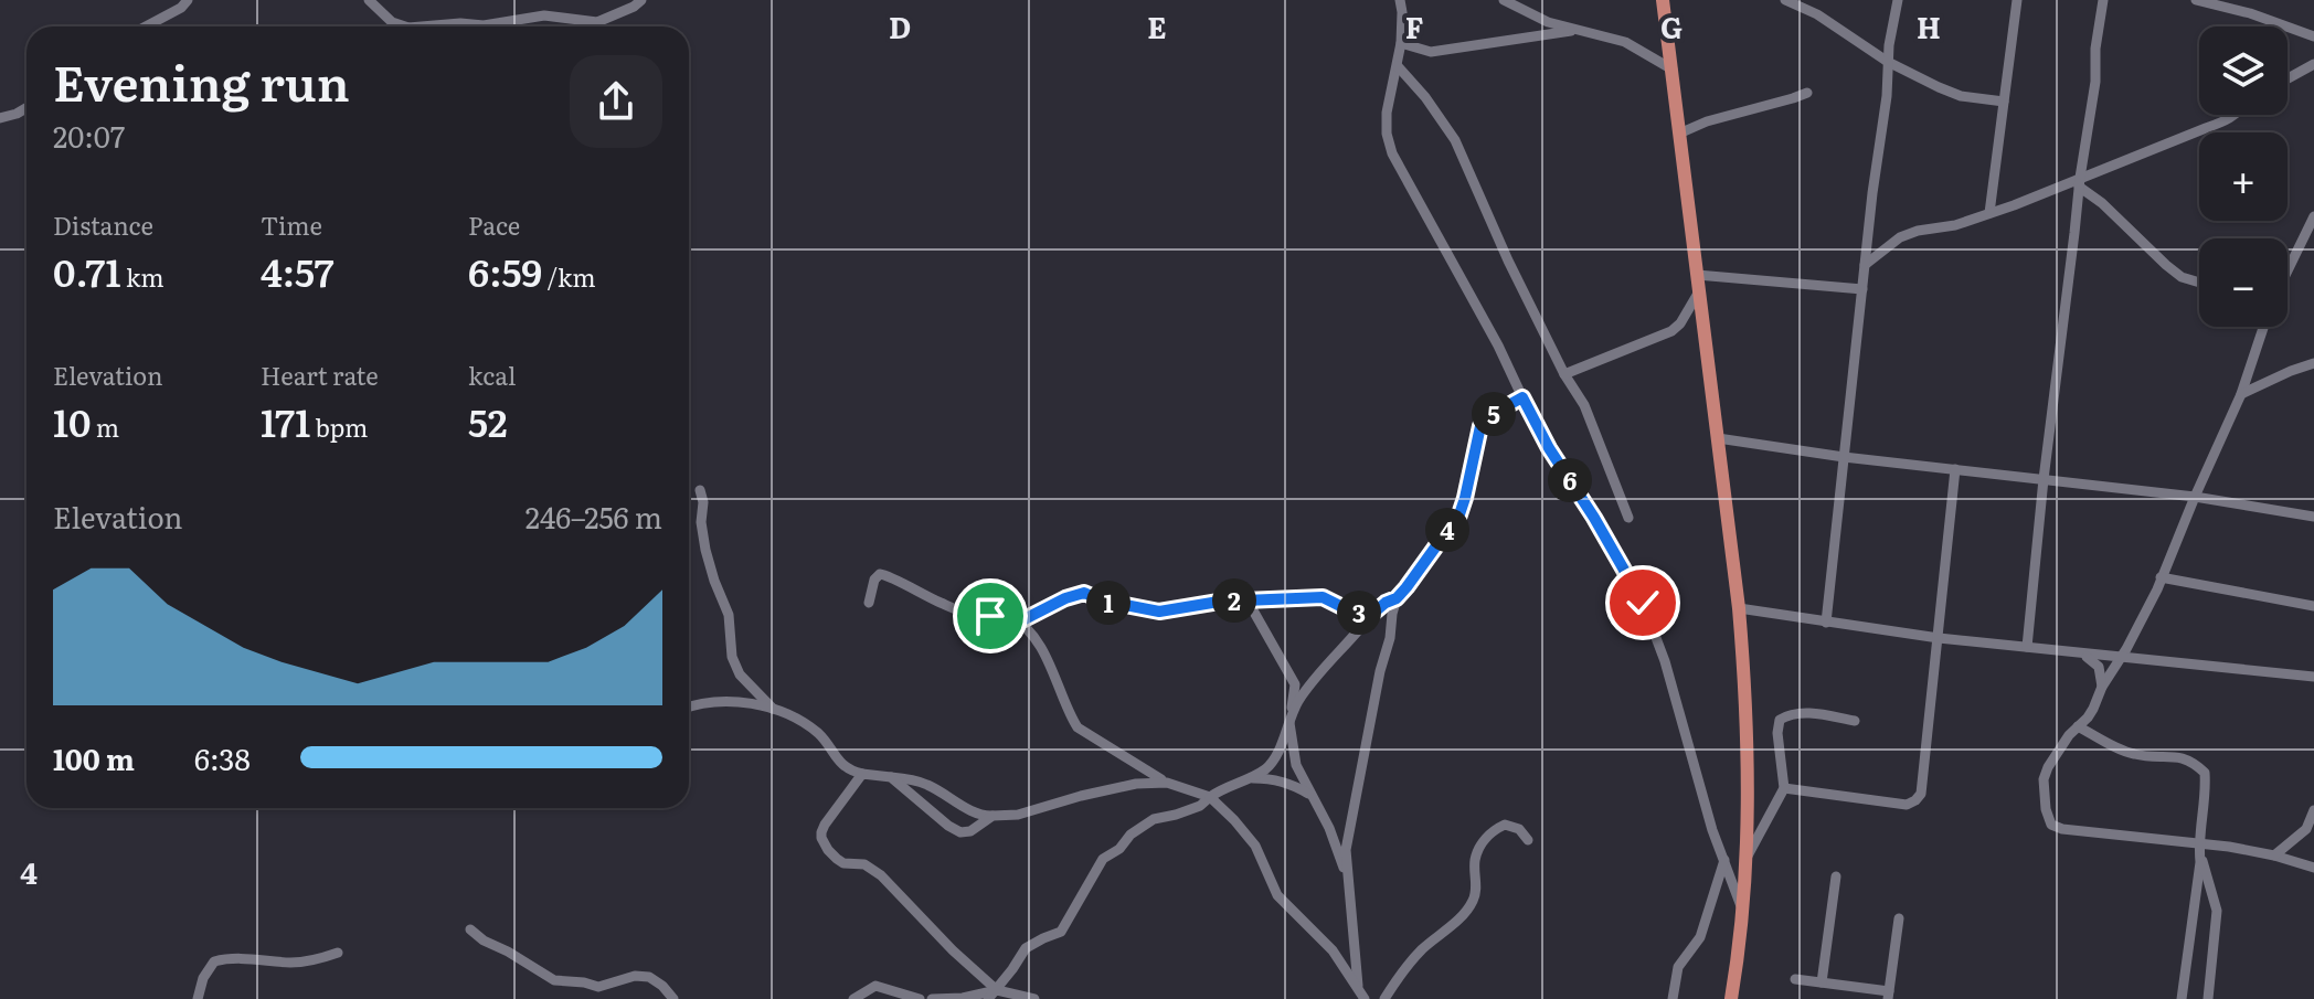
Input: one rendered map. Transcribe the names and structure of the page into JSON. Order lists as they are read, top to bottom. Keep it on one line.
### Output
{"page":{"map_buttons":["+","−"],"heading":["Evening run","20:07"],"stats":[["Distance","0.71 km"],["Time","4:57"],["Pace","6:59 /km"],["Elevation","10 m"],["Heart rate","171 bpm"],["kcal","52"]],"pins":["5","6","4","2","1","3"],"chart":["Elevation","246–256 m"],"list":[{"name":"100 m","note":"6:38"}]},"grid":{"columns":["D","E","F","G","H"],"rows":["4"]}}
